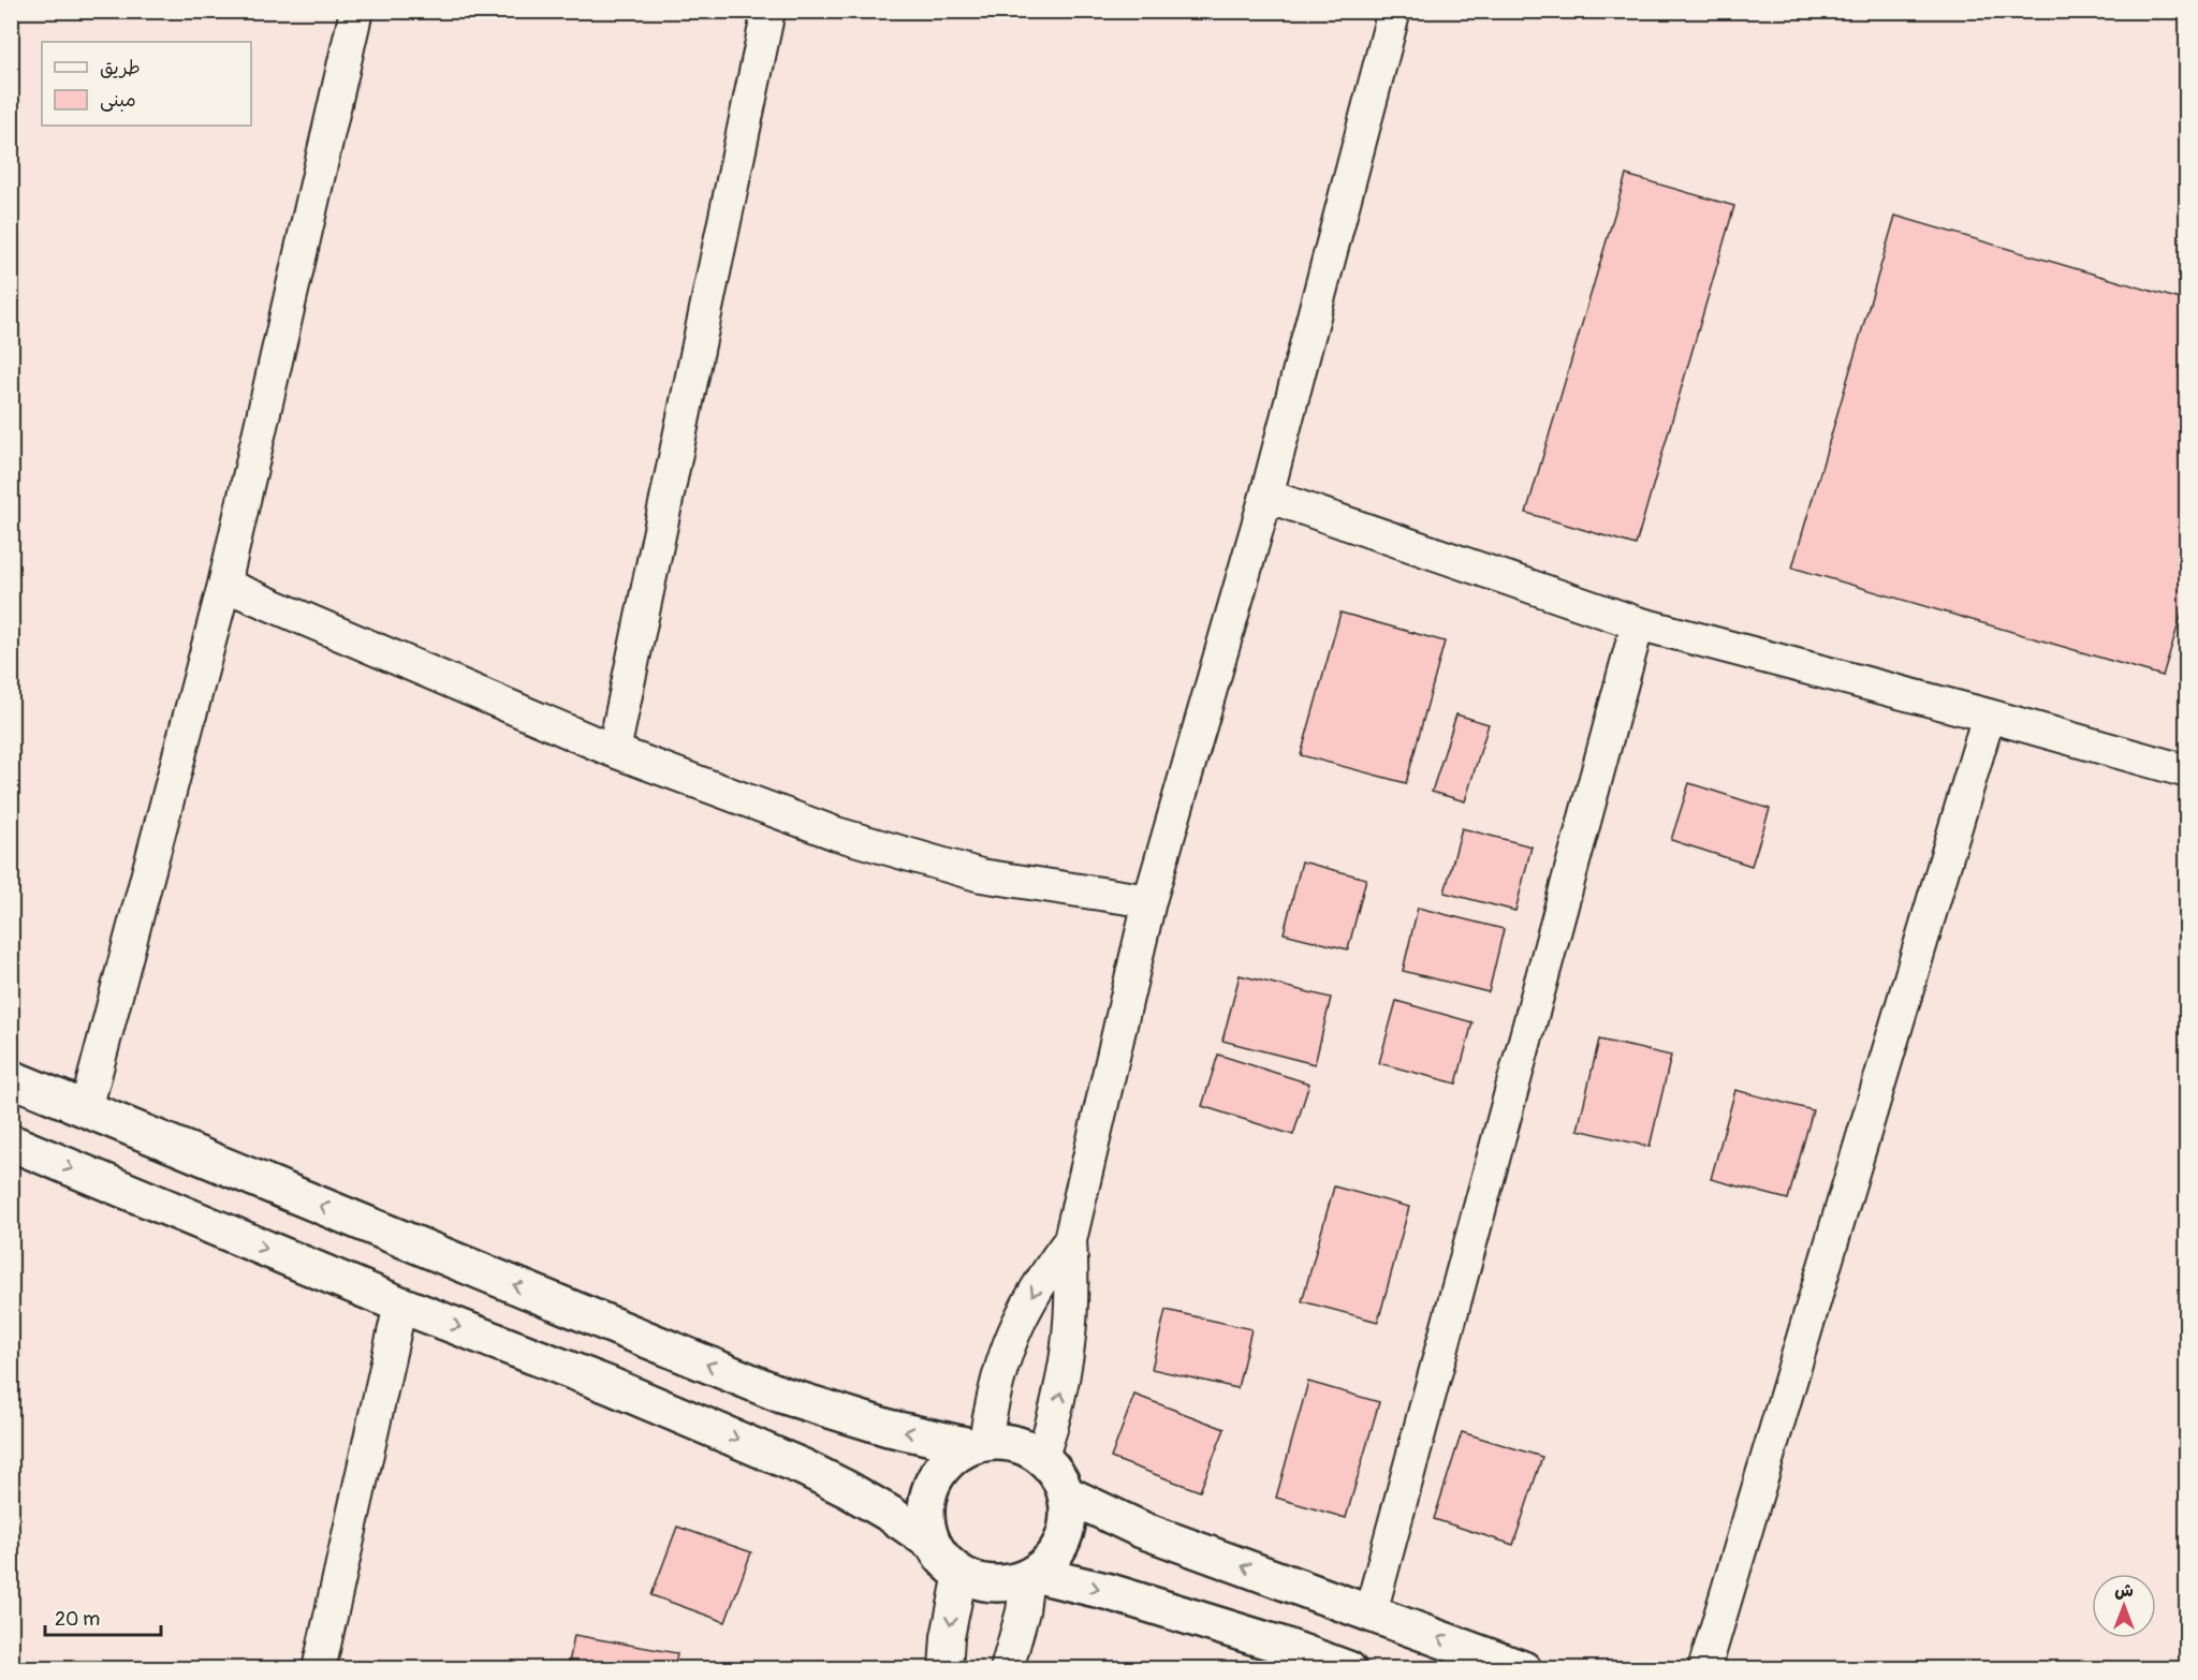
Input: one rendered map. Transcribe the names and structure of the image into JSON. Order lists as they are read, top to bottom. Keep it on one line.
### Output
{"legend":["طريق","مبنى"],"scale_bar":"20 m","north":"top"}
